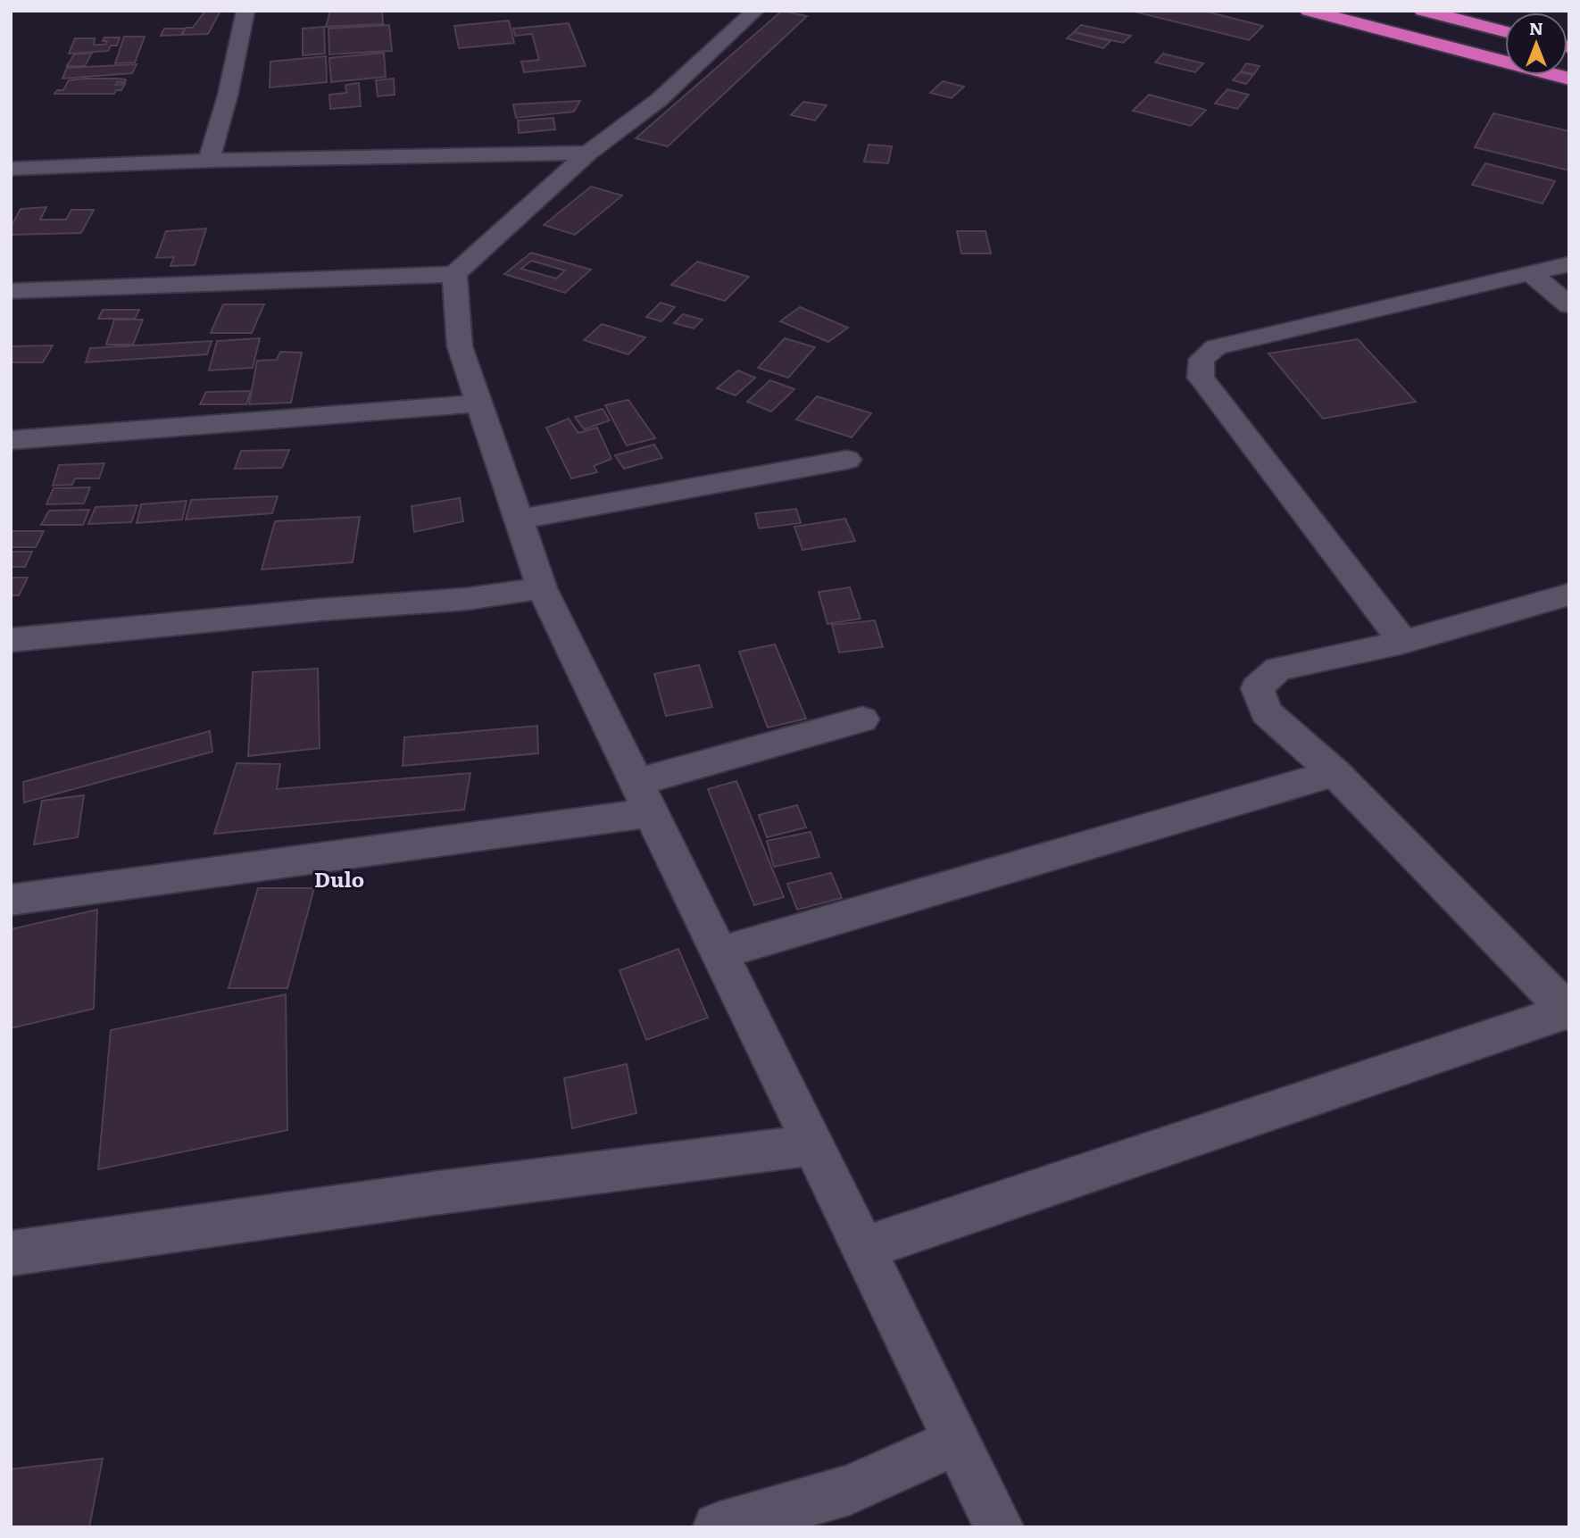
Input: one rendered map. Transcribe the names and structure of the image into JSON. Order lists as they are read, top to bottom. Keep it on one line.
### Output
{"districts":["Dulo"],"north":"top"}
